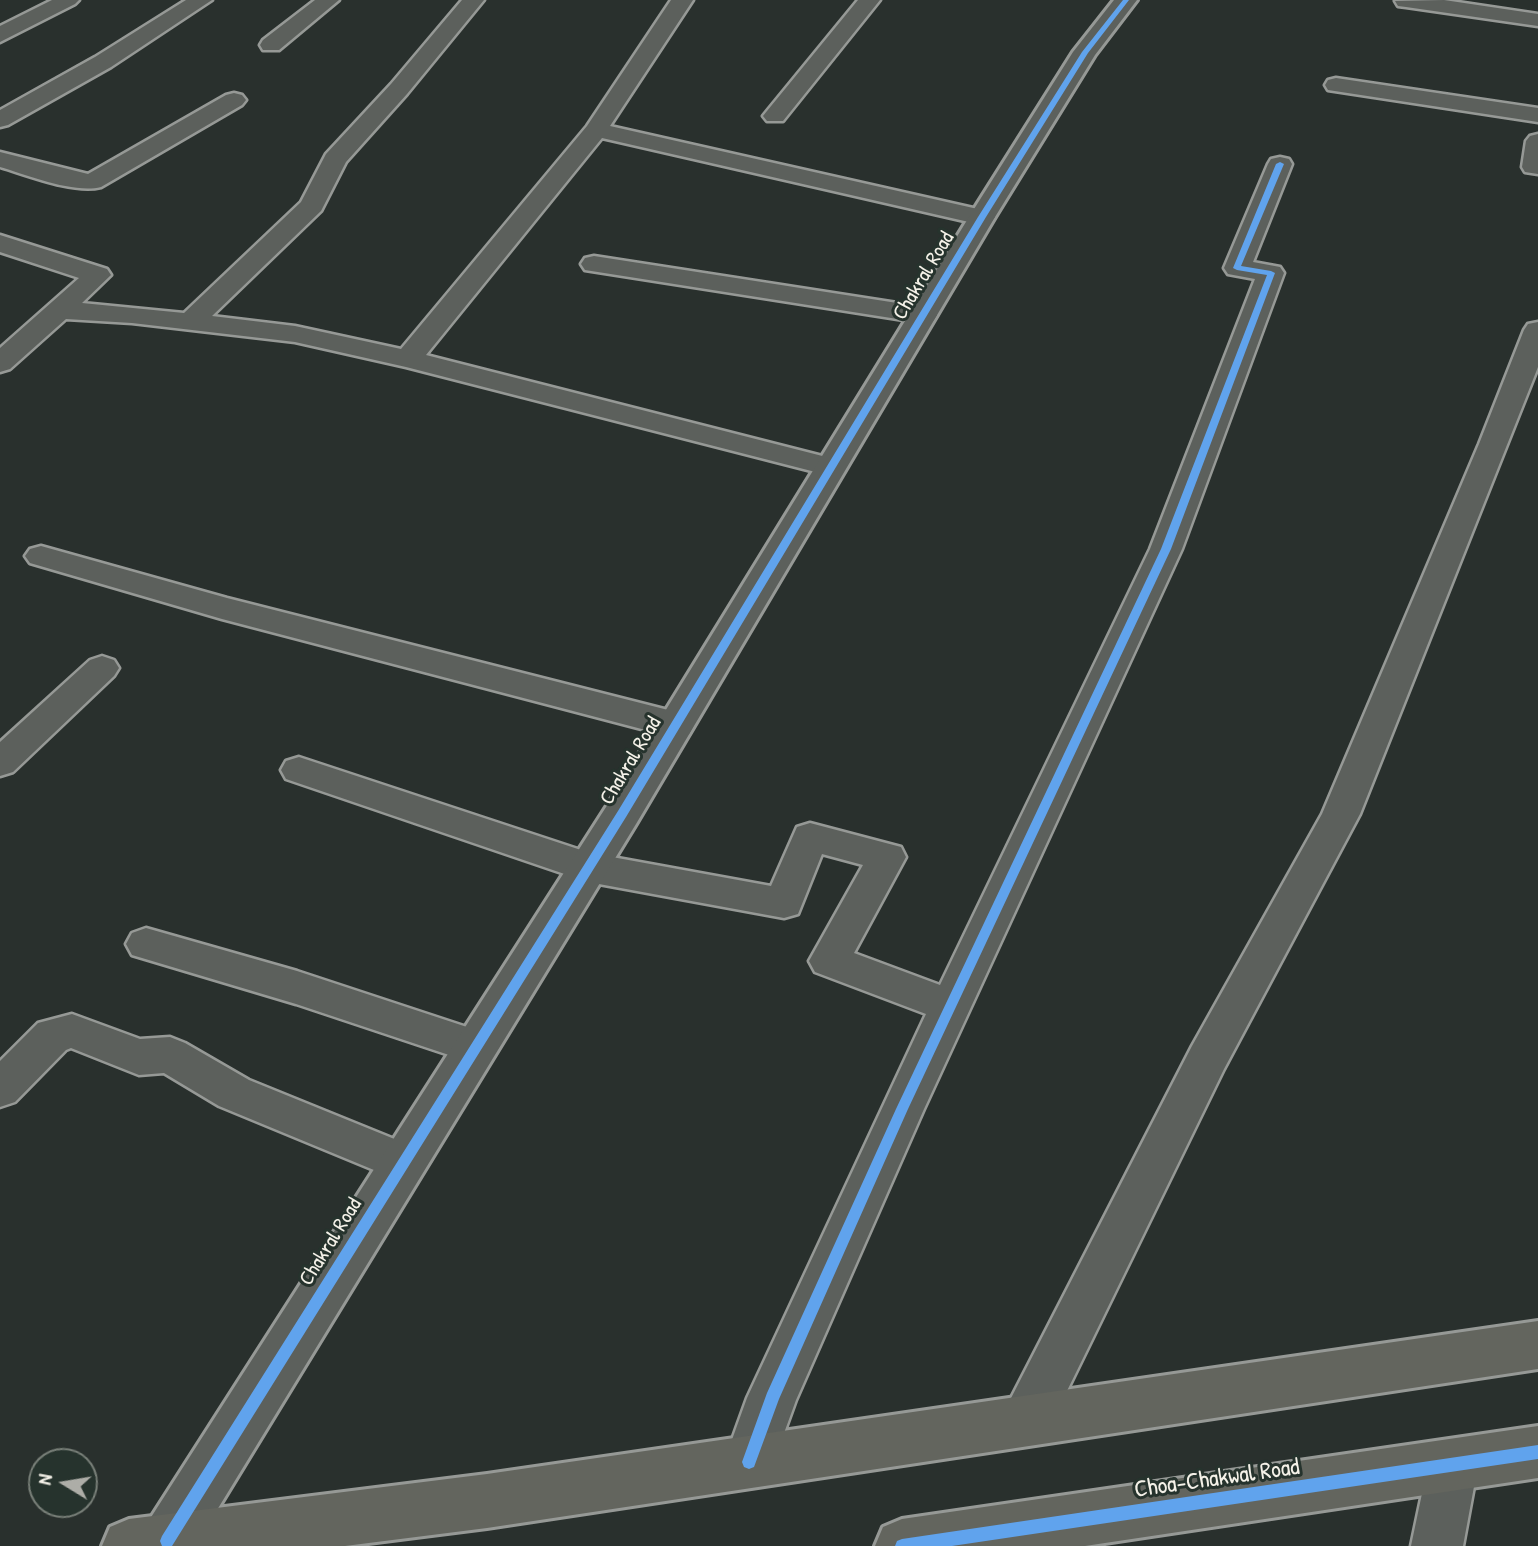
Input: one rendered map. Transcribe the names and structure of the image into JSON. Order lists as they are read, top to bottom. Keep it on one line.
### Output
{"streets":{"highway":["Choa-Chakwal Road"],"street":["Chakral Road"]},"north":"left"}
